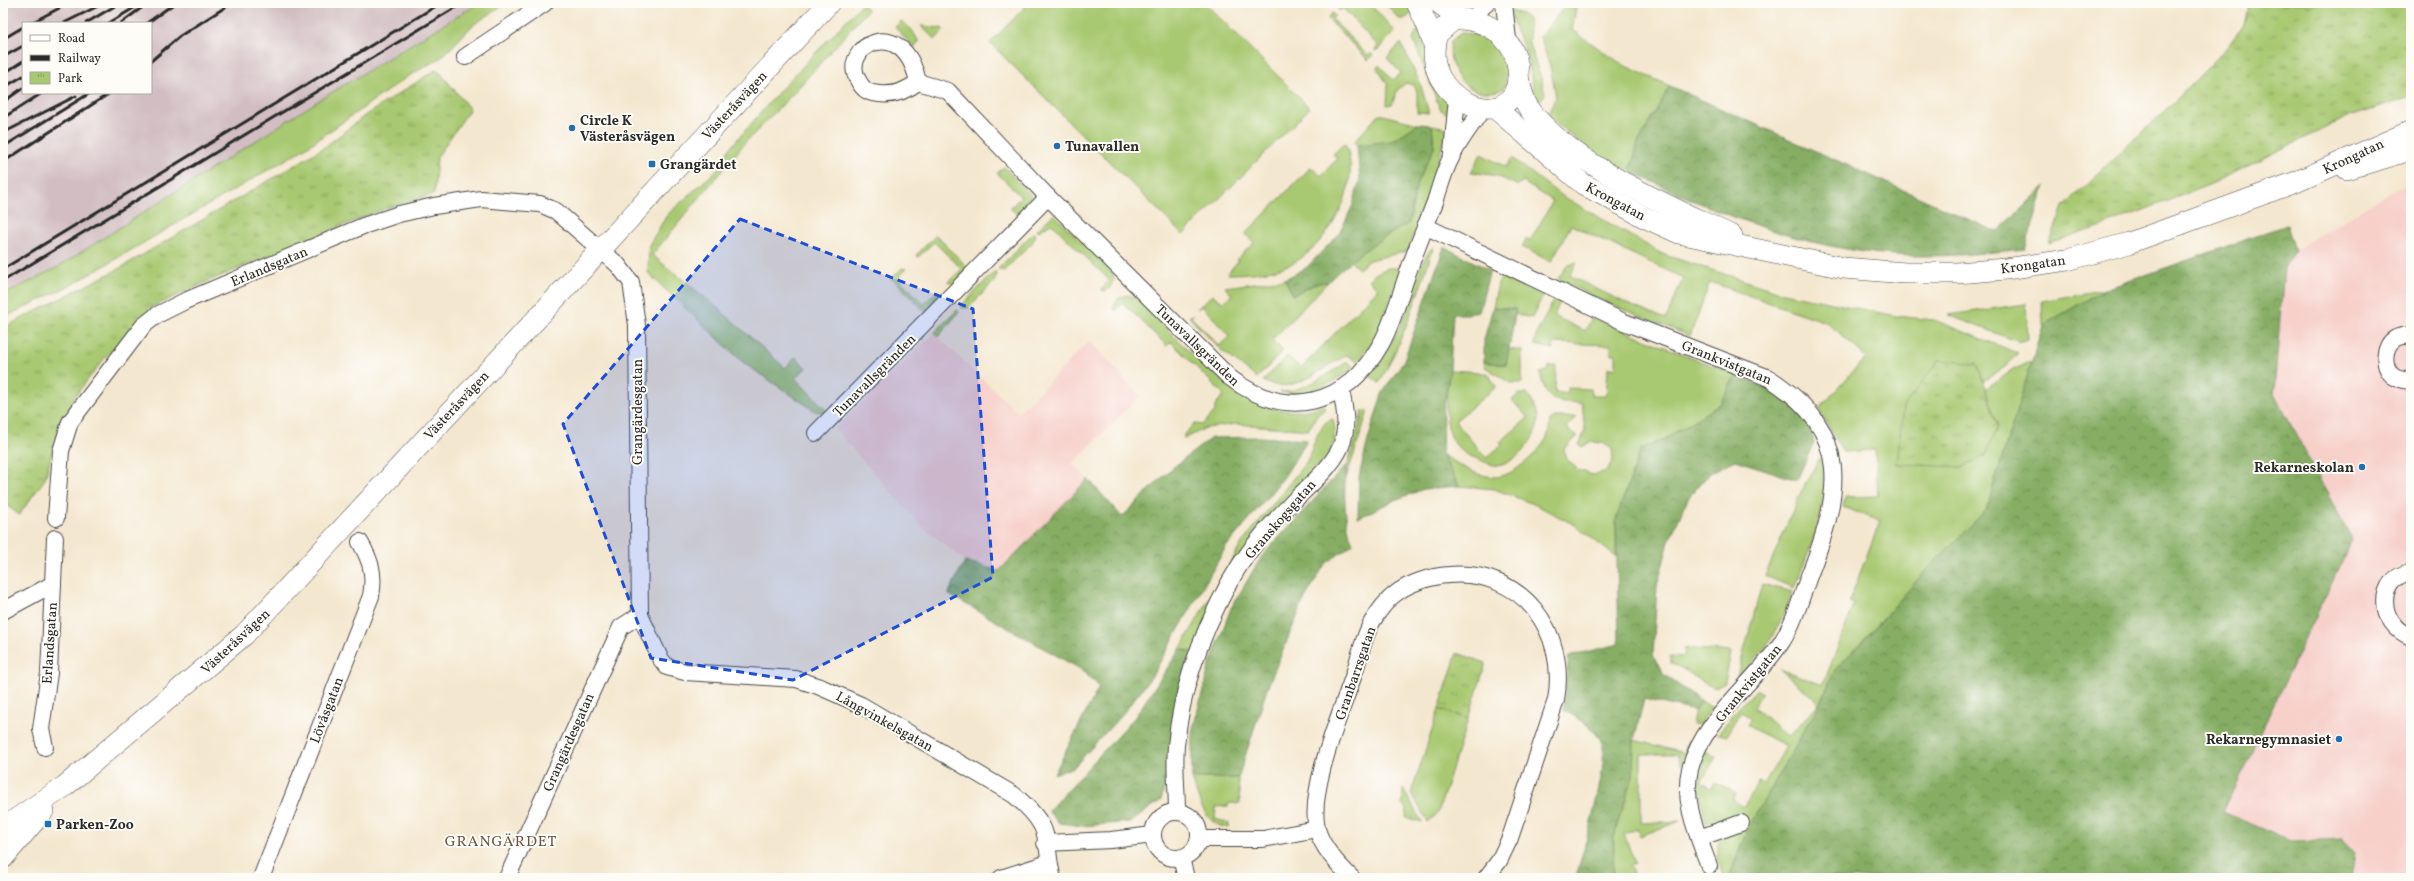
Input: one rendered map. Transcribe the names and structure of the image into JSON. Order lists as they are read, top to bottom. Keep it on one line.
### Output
{"streets":{"street":["Västeråsvägen","Krongatan","Erlandsgatan","Tunavallsgränden","Grankvistgatan","Grangärdesgatan","Granskogsgatan","Granbarrsgatan","Lövåsgatan","Långvinkelsgatan"]},"crossings":[["Västeråsvägen","Erlandsgatan"],["Västeråsvägen","Grangärdesgatan"],["Krongatan","Tunavallsgränden"],["Erlandsgatan","Grangärdesgatan"],["Tunavallsgränden","Grankvistgatan"],["Tunavallsgränden","Granskogsgatan"],["Grangärdesgatan","Långvinkelsgatan"]],"districts":["GRANGÄRDET"],"places":{"other":["Circle K Västeråsvägen","Tunavallen","Rekarneskolan","Rekarnegymnasiet"],"transit":["Grangärdet","Parken-Zoo"]},"legend":["Road","Railway","Park"]}
